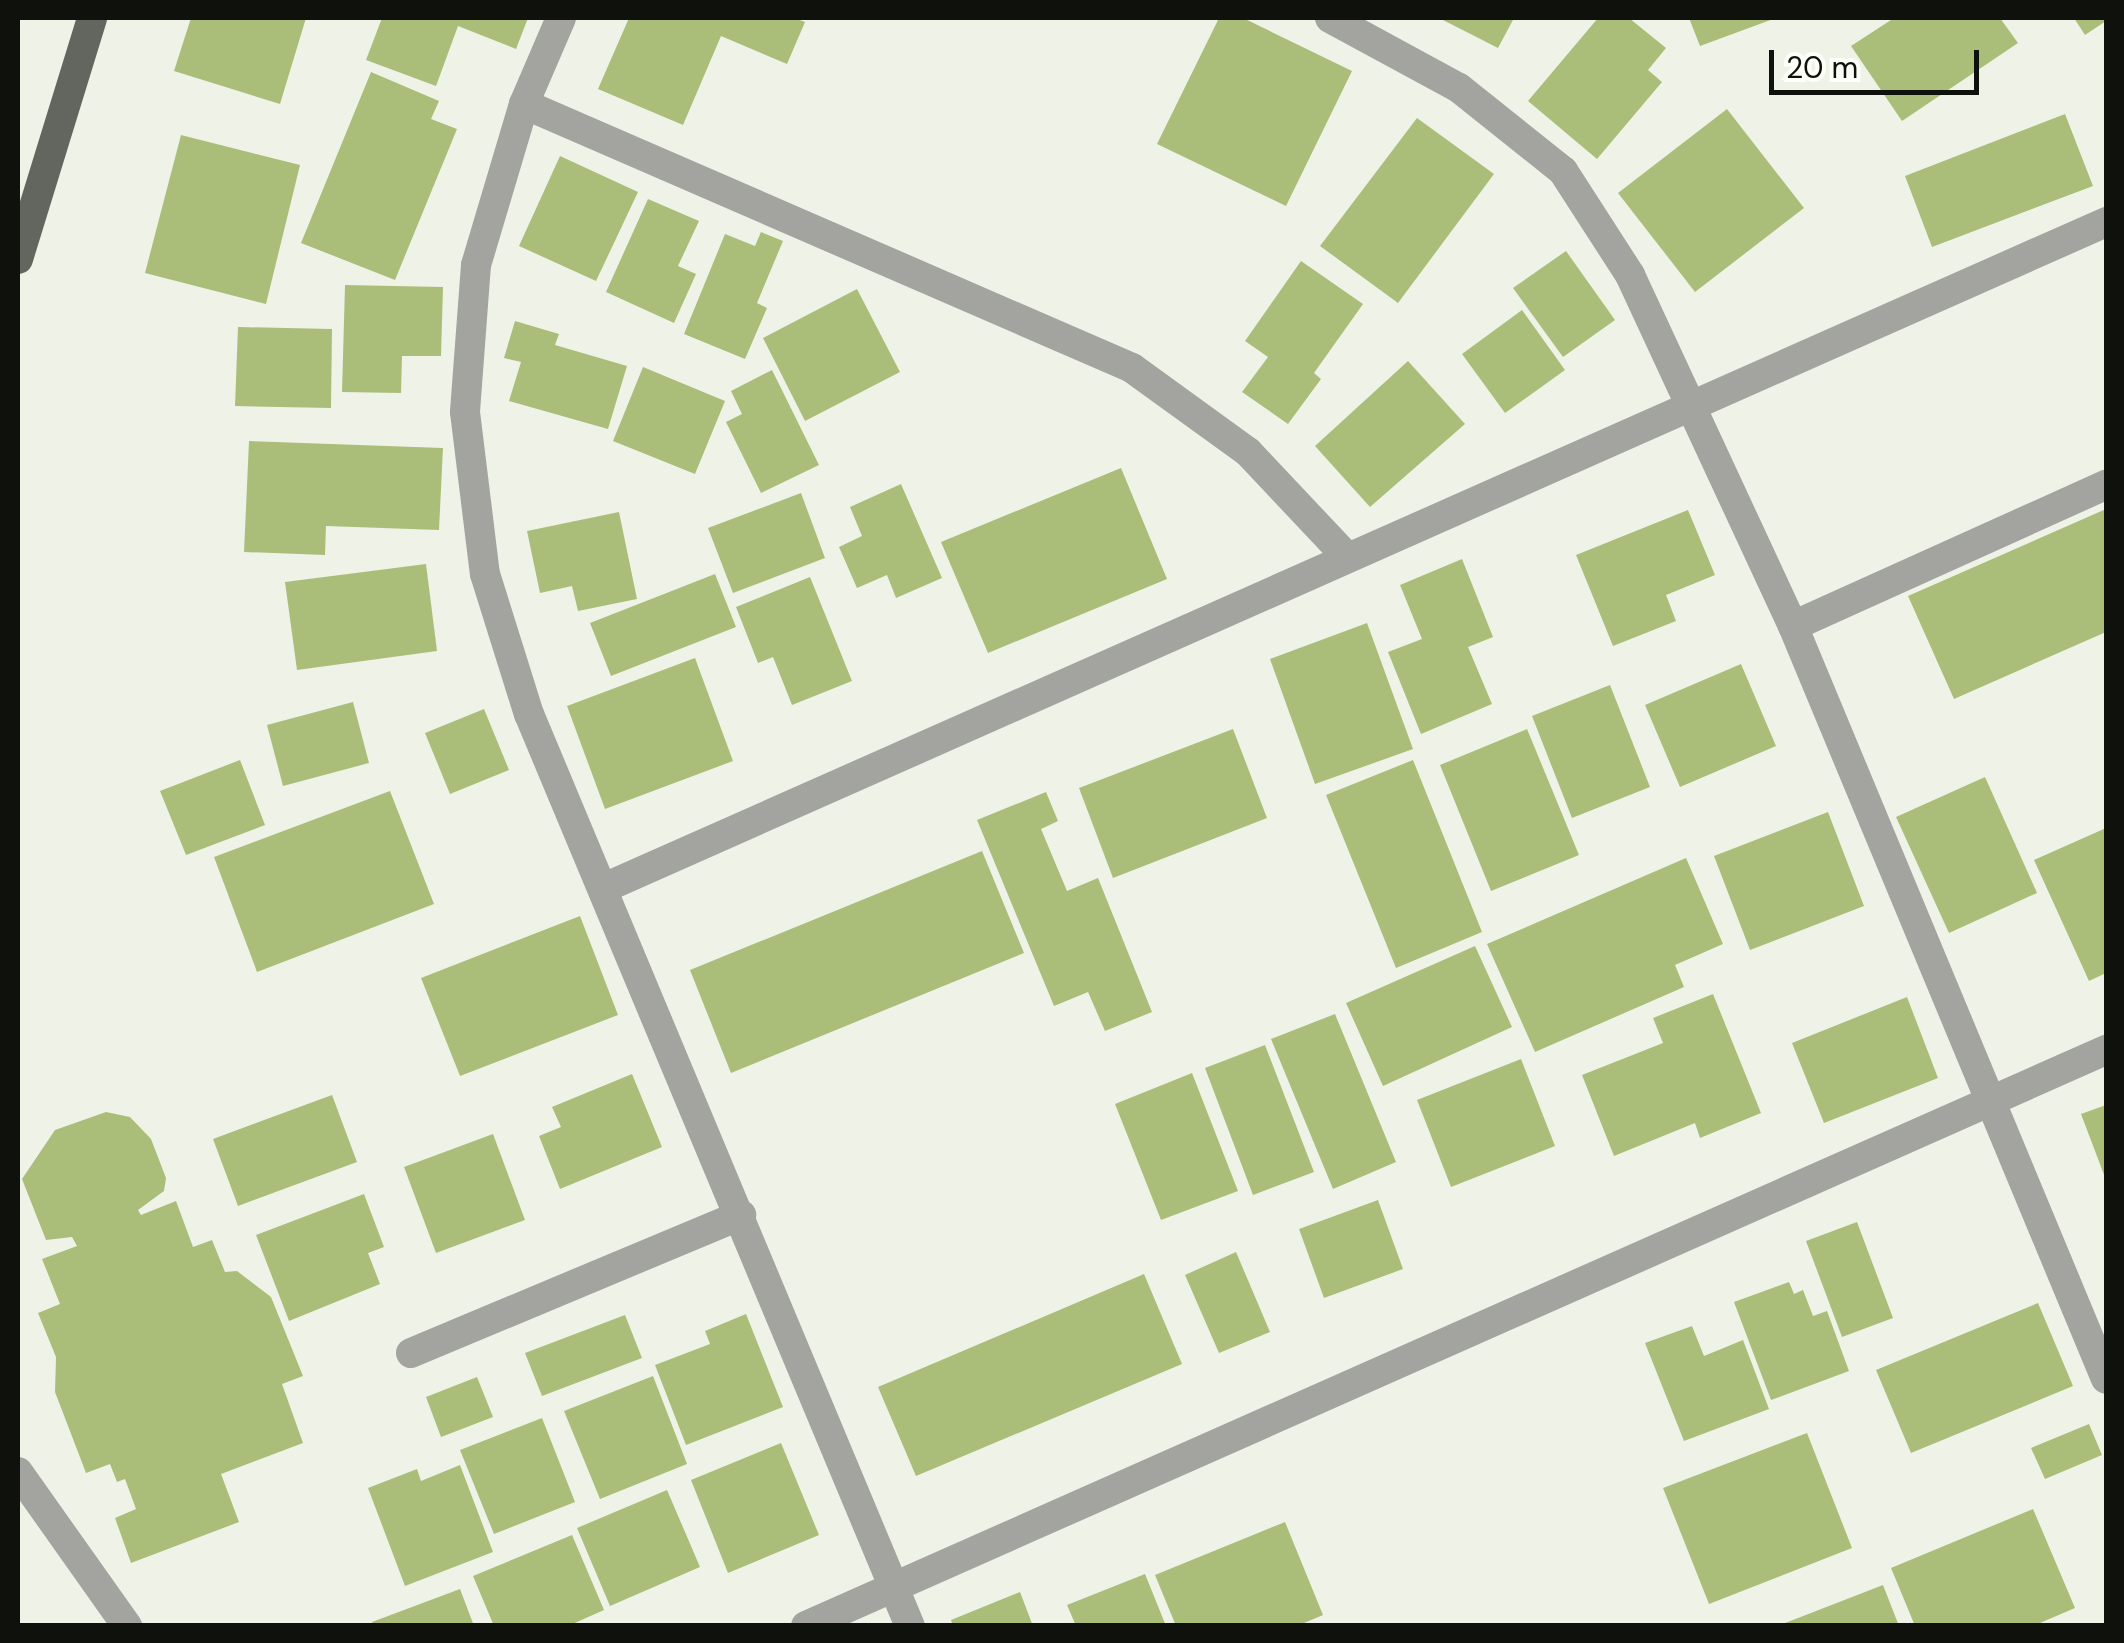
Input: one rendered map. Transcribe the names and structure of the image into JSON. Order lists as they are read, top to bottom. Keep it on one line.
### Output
{"scale_bar":"20 m"}
